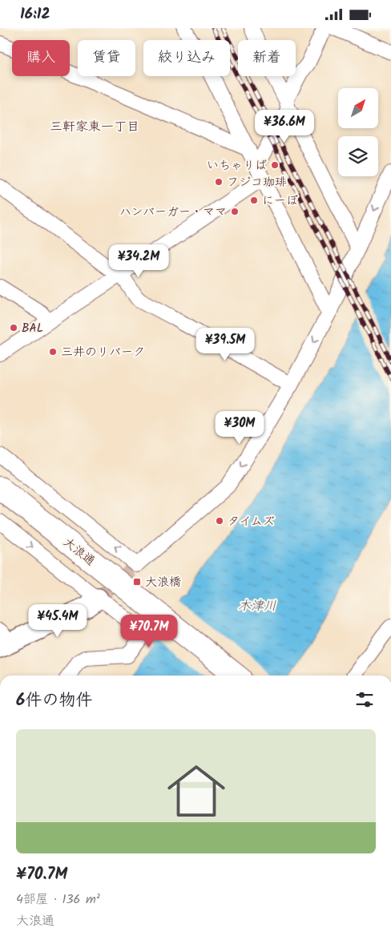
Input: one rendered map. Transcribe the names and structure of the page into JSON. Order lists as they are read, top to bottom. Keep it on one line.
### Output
{"streets":{"main road":["大浪通"]},"districts":["三軒家東一丁目"],"water":["木津川"],"places":{"other":["いちゃりば","フジコ珈琲","にーぼ","ハンバーガー・ママ","BAL","三井のリパーク","タイムズ"],"transit":["大浪橋"]},"north":"top right","page":{"status":"16:12","chip":["購入","賃貸","絞り込み","新着"],"price":["¥36.6M","¥34.2M","¥39.5M","¥30M","¥45.4M","¥70.7M"],"heading":"6件の物件","list":[{"name":"¥70.7M","note":"4部屋 · 136 m² · 大浪通"}]}}
